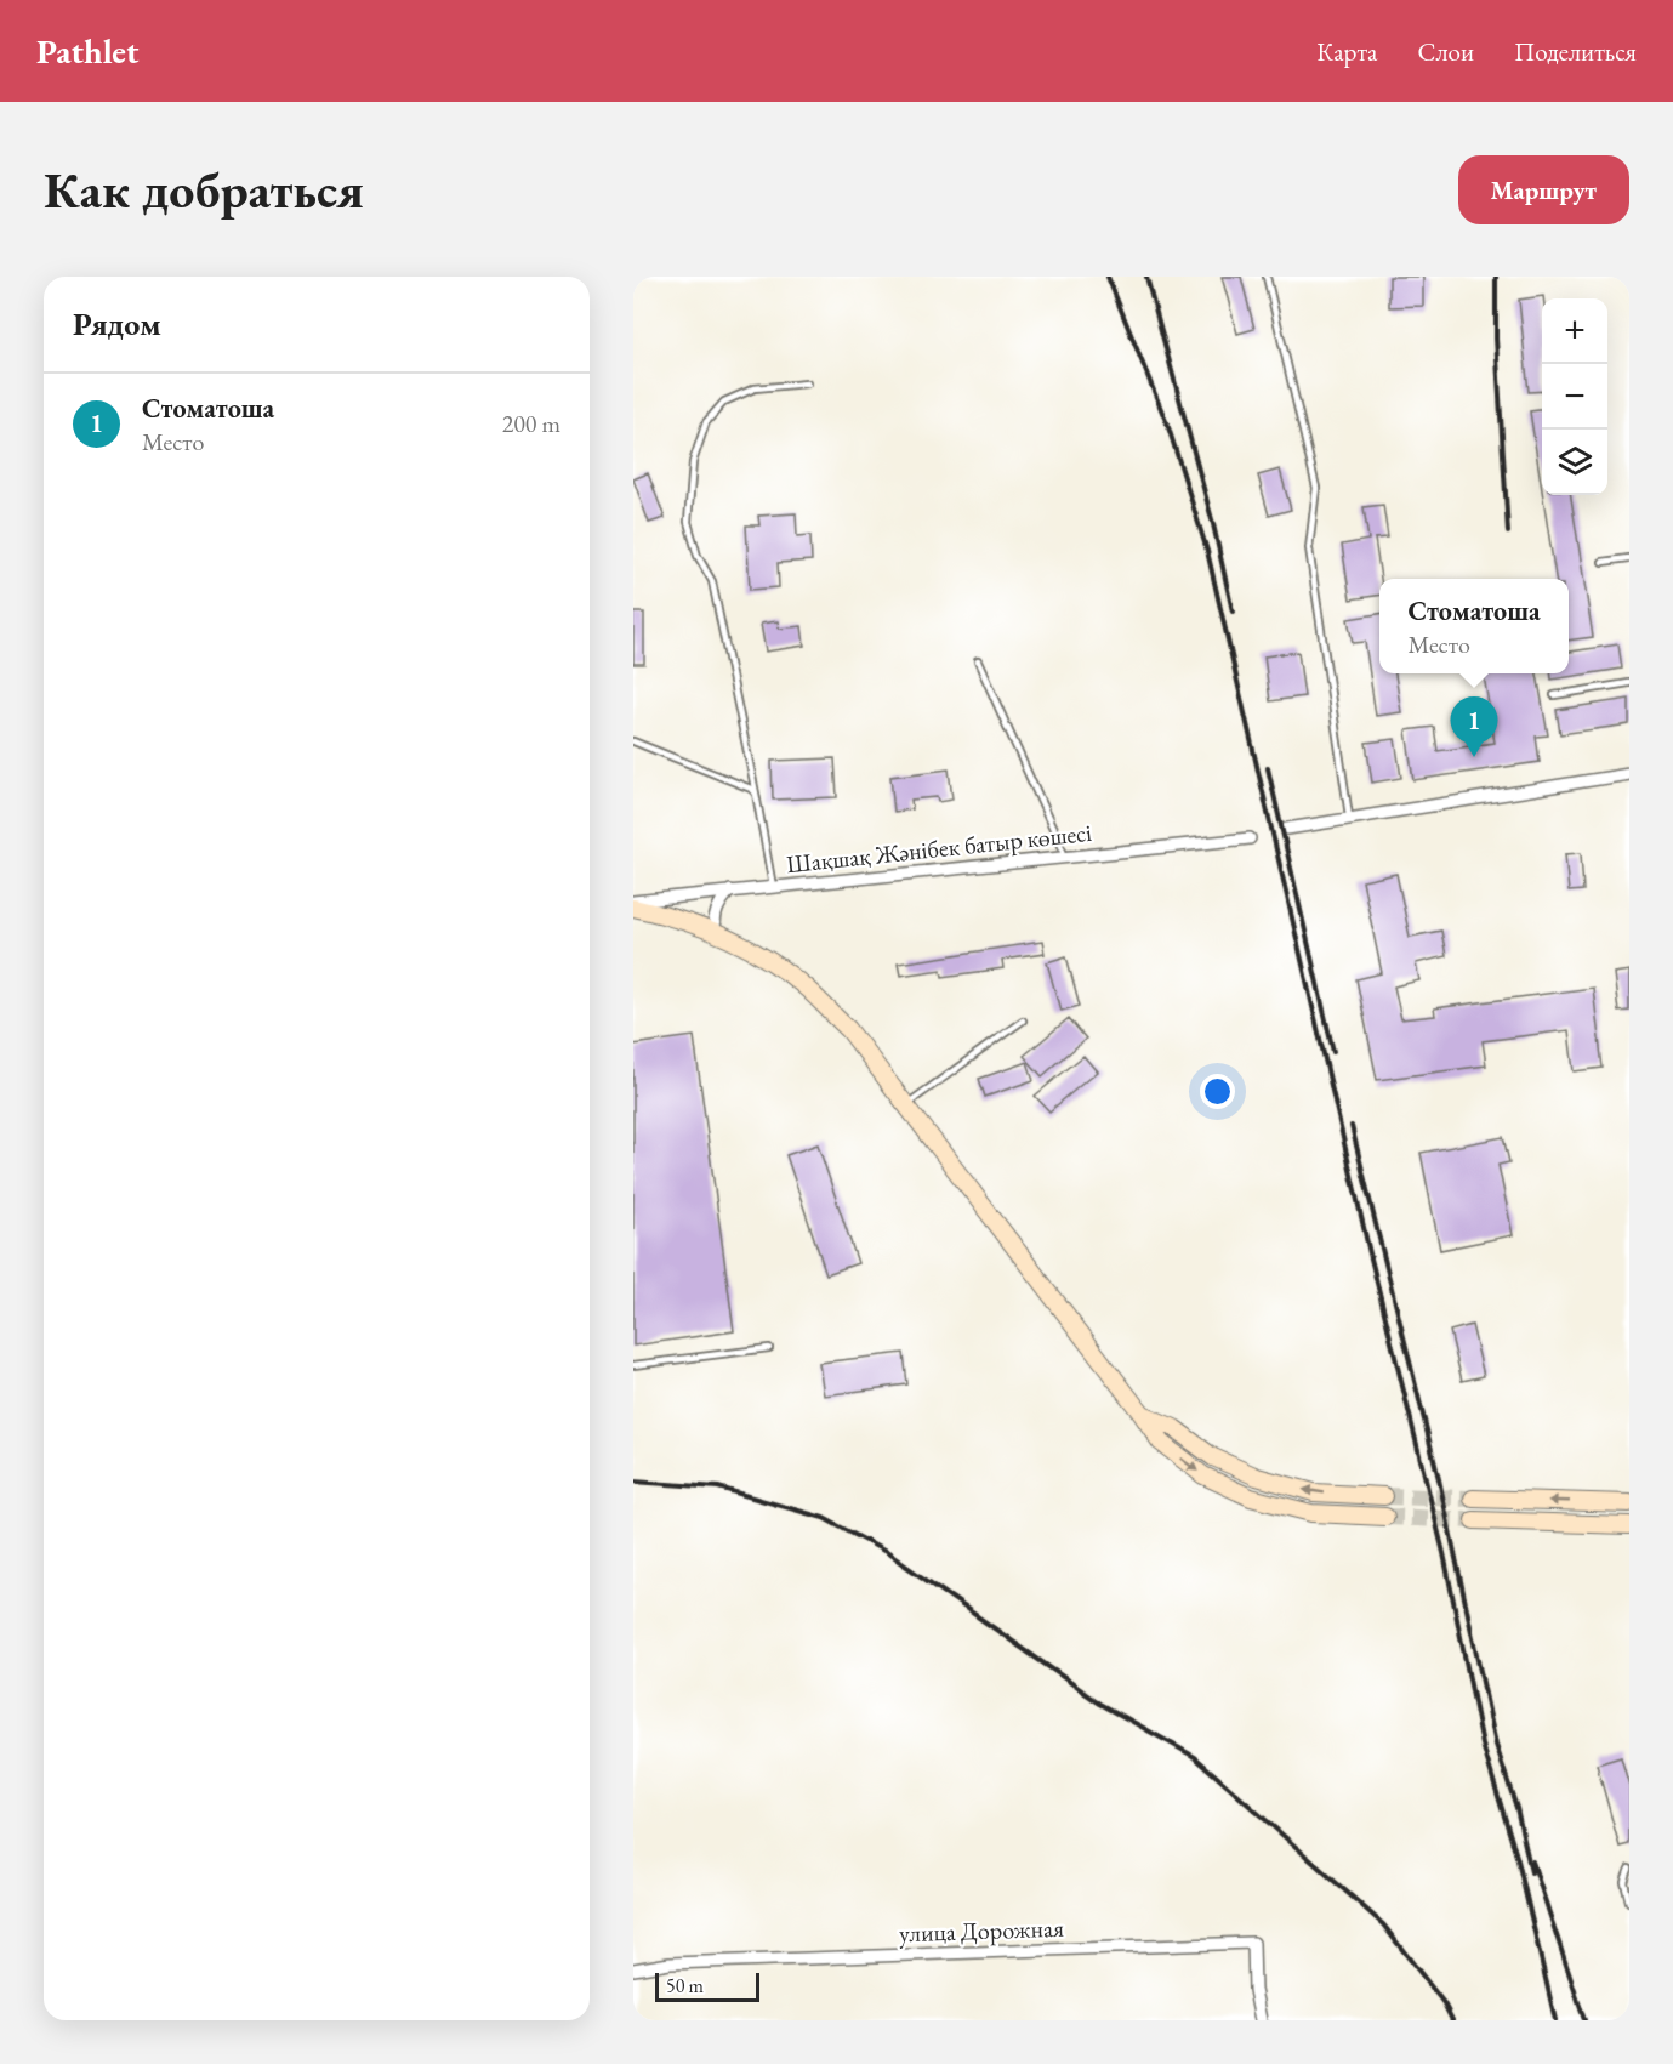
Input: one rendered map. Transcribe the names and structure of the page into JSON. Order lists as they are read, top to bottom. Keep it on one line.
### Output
{"streets":{"street":["Шақшақ Жәнібек батыр көшесі","улица Дорожная"]},"scale_bar":"50 m","page":{"header":"Pathlet","nav":["Карта","Слои","Поделиться"],"buttons":"Маршрут","title":"Как добраться","heading":"Рядом","map_buttons":["+","−"],"list":[{"mark":"1","name":"Стоматоша","note":"Место","value":"200 m"}],"popup":["Стоматоша","Место"],"pins":"1","scale":"50 m"}}
